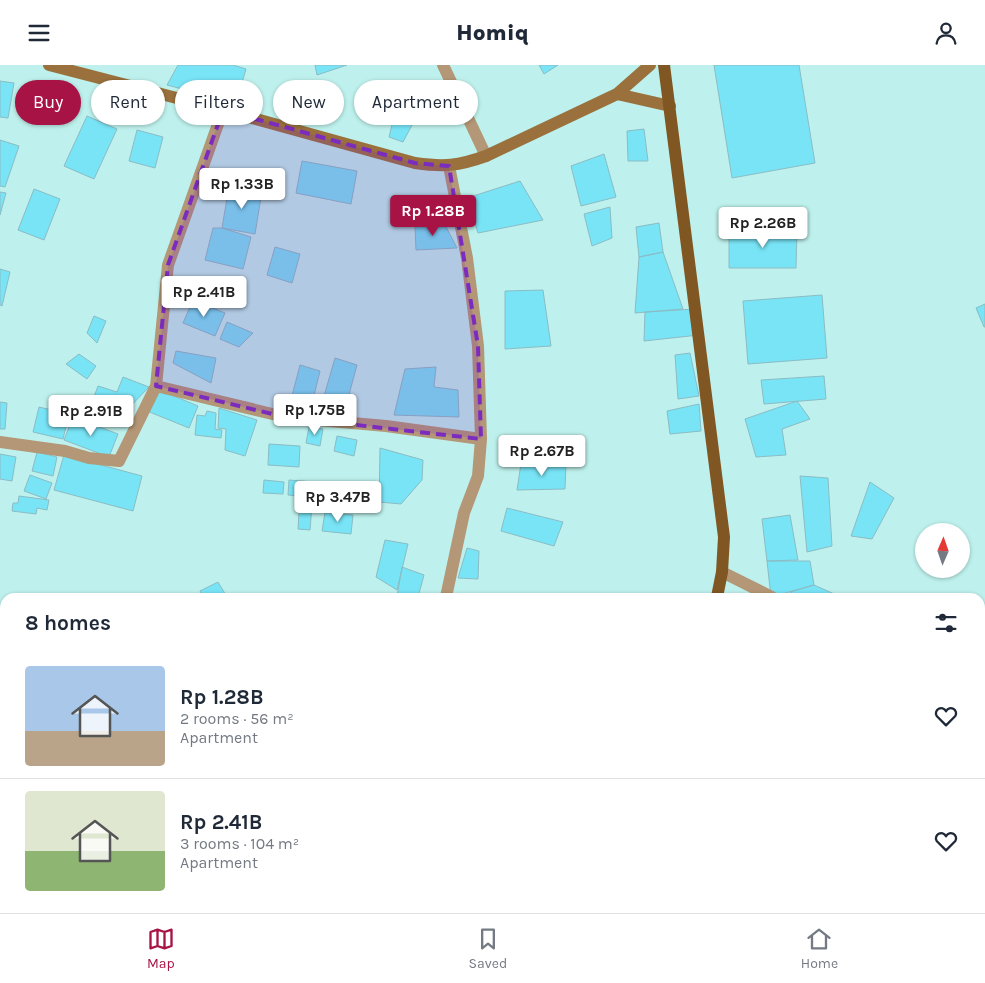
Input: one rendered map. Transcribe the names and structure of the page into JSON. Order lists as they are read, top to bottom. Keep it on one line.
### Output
{"north":"top","page":{"header":"Homiq","chip":["Buy","Rent","Filters","New","Apartment"],"price":["Rp 1.33B","Rp 1.28B","Rp 2.26B","Rp 2.41B","Rp 1.75B","Rp 2.91B","Rp 2.67B","Rp 3.47B"],"heading":"8 homes","list":[{"name":"Rp 1.28B","note":"2 rooms · 56 m² · Apartment"},{"name":"Rp 2.41B","note":"3 rooms · 104 m² · Apartment"}],"tabs":["Map","Saved","Home"]}}
